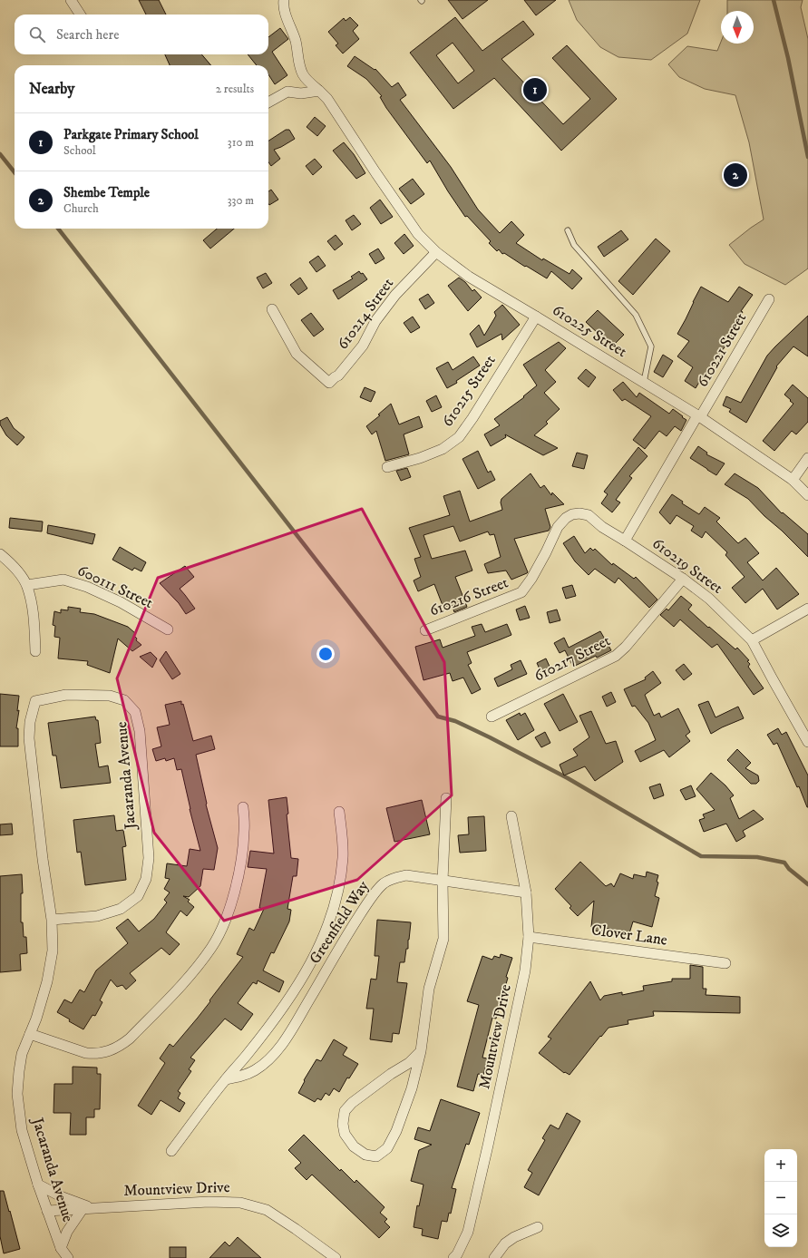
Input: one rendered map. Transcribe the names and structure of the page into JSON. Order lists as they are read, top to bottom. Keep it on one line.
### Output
{"streets":{"street":["610214 Street","610225 Street","610221 Street","610215 Street","610219 Street","600111 Street","610216 Street","610217 Street","Jacaranda Avenue","Greenfield Way","Clover Lane","Mountview Drive"]},"crossings":[["610214 Street","610225 Street"],["610225 Street","610221 Street"],["610225 Street","610215 Street"],["610219 Street","610216 Street"],["610219 Street","610217 Street"],["Jacaranda Avenue","Mountview Drive"],["Greenfield Way","Mountview Drive"],["Clover Lane","Mountview Drive"]],"north":"bottom","page":{"search":"Search here","heading":["Nearby","2 results"],"pins":["1","2"],"list":[{"mark":"1","name":"Parkgate Primary School","note":"School","value":"310 m"},{"mark":"2","name":"Shembe Temple","note":"Church","value":"330 m"}],"map_buttons":["+","−"]}}
